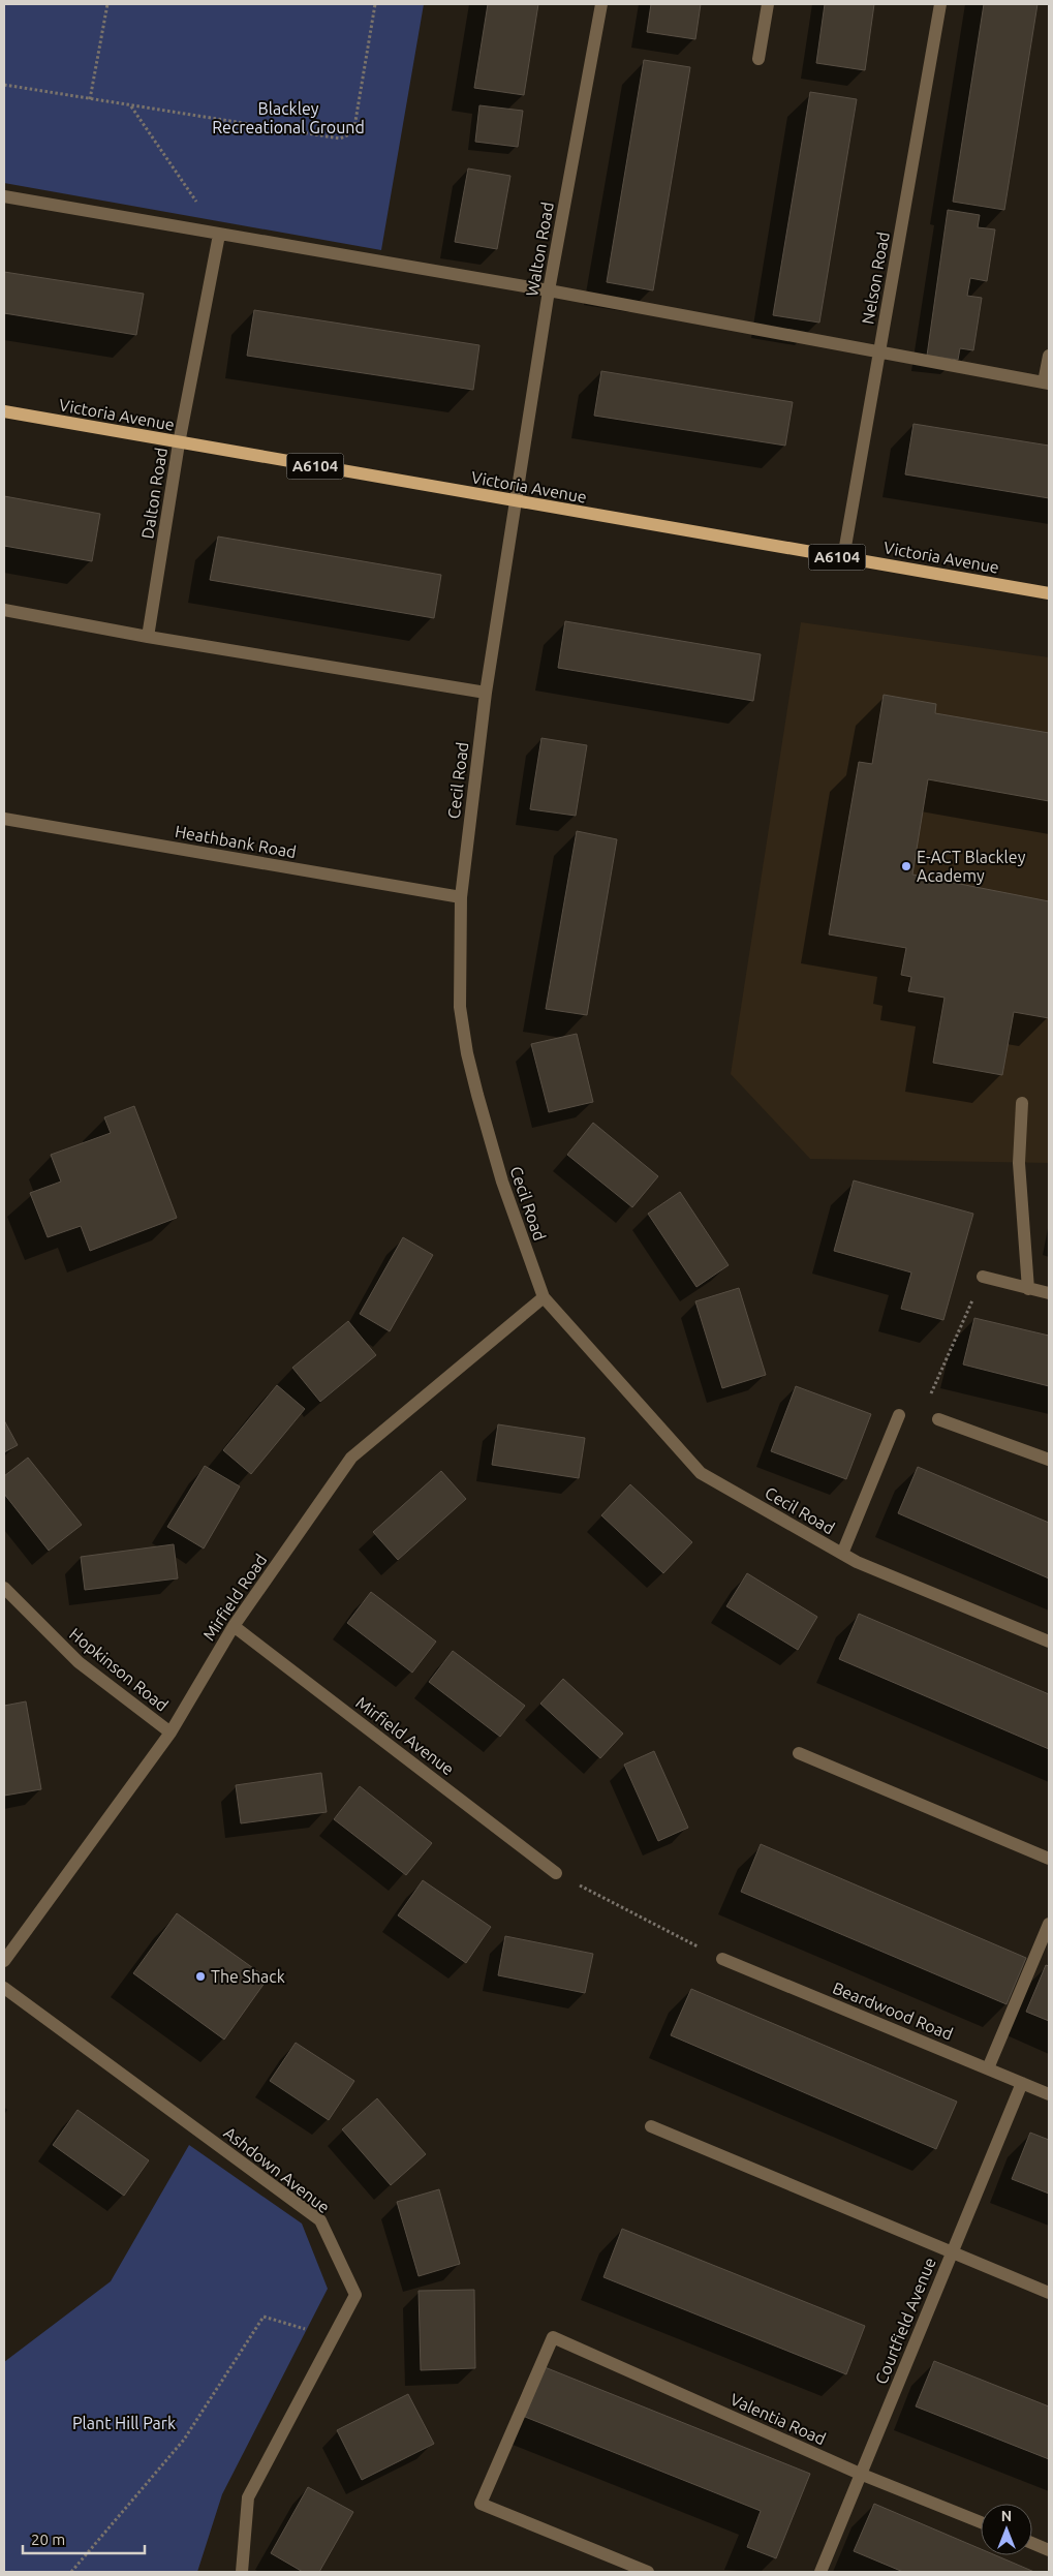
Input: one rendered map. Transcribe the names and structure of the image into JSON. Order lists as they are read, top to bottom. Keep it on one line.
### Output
{"streets":{"main road":["Victoria Avenue","A6104"],"street":["Walton Road","Nelson Road","Dalton Road","Cecil Road","Heathbank Road","Mirfield Road","Hopkinson Road","Mirfield Avenue","Beardwood Road","Ashdown Avenue","Courtfield Avenue","Valentia Road"]},"crossings":[["Walton Road","Victoria Avenue"],["Walton Road","Cecil Road"],["Nelson Road","Victoria Avenue"],["Victoria Avenue","Dalton Road"],["Victoria Avenue","Cecil Road"],["Cecil Road","Heathbank Road"],["Cecil Road","Mirfield Road"],["Mirfield Road","Hopkinson Road"],["Mirfield Road","Mirfield Avenue"],["Beardwood Road","Courtfield Avenue"],["Courtfield Avenue","Valentia Road"]],"parks":["Blackley Recreational Ground","Plant Hill Park"],"places":["E-ACT Blackley Academy","The Shack"],"scale_bar":"20 m","north":"top"}
